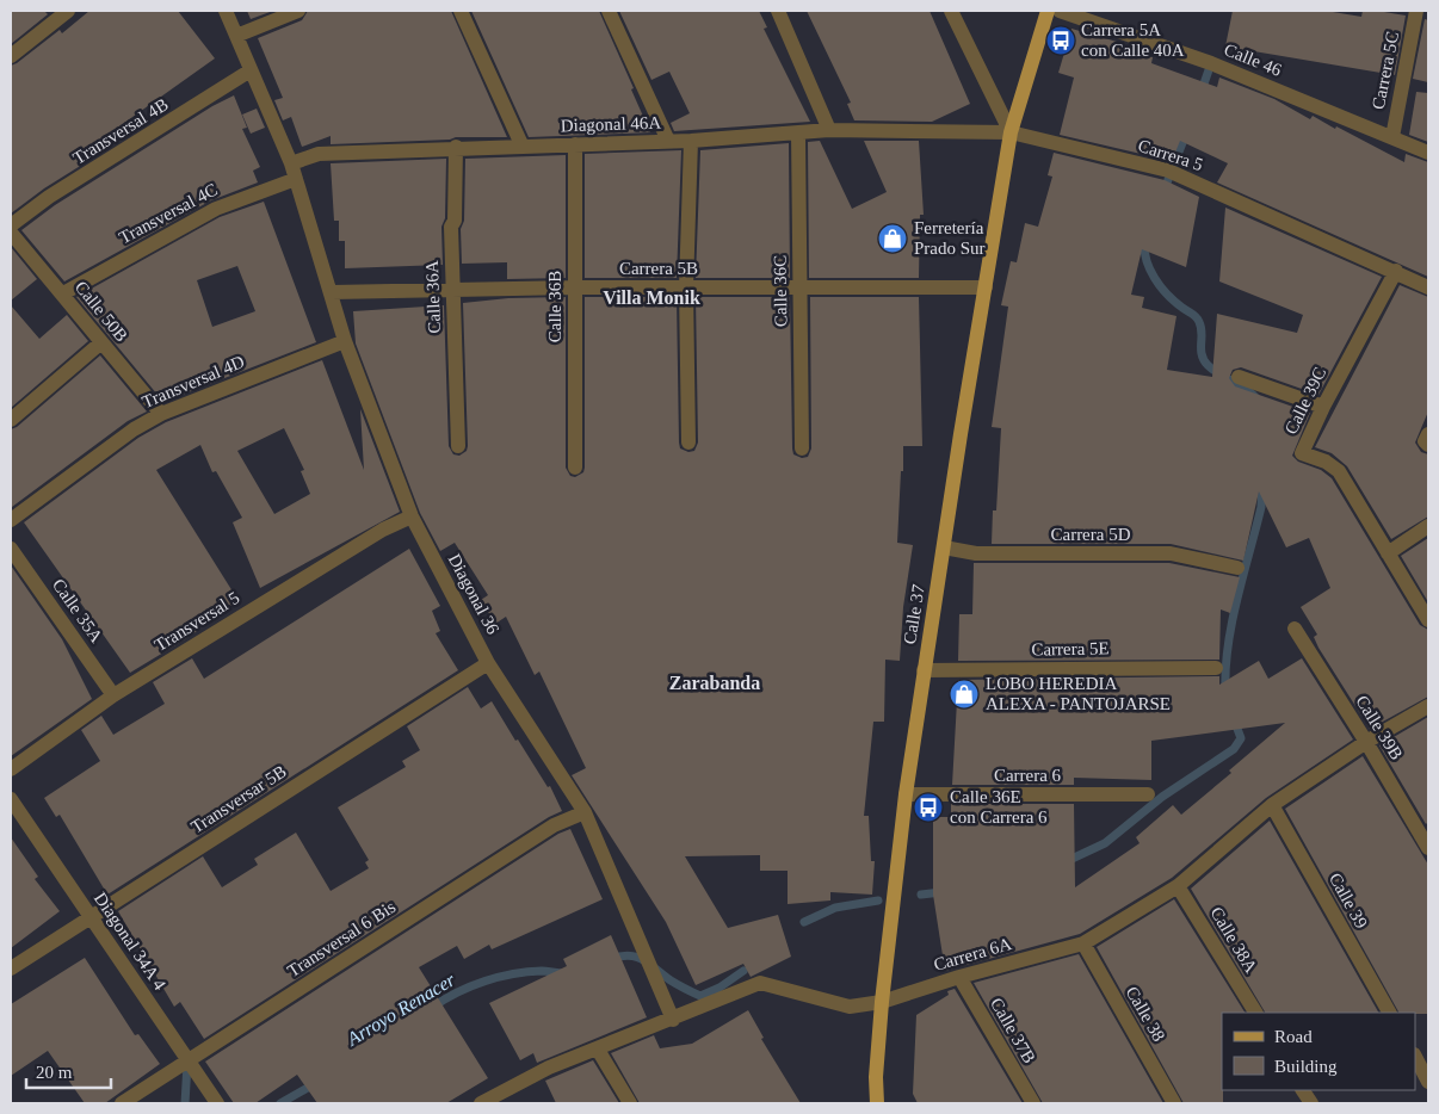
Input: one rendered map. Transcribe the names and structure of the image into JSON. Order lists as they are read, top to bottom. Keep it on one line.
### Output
{"streets":{"main road":["Calle 37"],"street":["Calle 46","Carrera 5C","Diagonal 46A","Transversal 4B","Carrera 5","Transversal 4C","Carrera 5B","Calle 36C","Calle 36A","Calle 36B","Calle 50B","Transversal 4D","Calle 39C","Carrera 5D","Diagonal 36","Calle 35A","Transversal 5","Carrera 5E","Calle 39B","Carrera 6","Transversar 5B","Calle 39","Transversal 6 Bis","Calle 38A","Diagonal 34A 4","Carrera 6A","Calle 38","Calle 37B"]},"crossings":[["Calle 46","Carrera 5C"],["Diagonal 46A","Carrera 5"],["Diagonal 46A","Calle 36C"],["Diagonal 46A","Calle 36A"],["Diagonal 46A","Calle 36B"],["Diagonal 46A","Diagonal 36"],["Transversal 4B","Diagonal 36"],["Carrera 5","Calle 39C"],["Carrera 5","Calle 37"],["Transversal 4C","Calle 50B"],["Transversal 4C","Diagonal 36"],["Carrera 5B","Calle 36C"],["Carrera 5B","Calle 36A"],["Carrera 5B","Calle 36B"],["Carrera 5B","Diagonal 36"],["Carrera 5B","Calle 37"],["Calle 50B","Transversal 4D"],["Transversal 4D","Diagonal 36"],["Carrera 5D","Calle 37"],["Diagonal 36","Transversal 5"],["Diagonal 36","Transversar 5B"],["Diagonal 36","Transversal 6 Bis"],["Diagonal 36","Carrera 6A"],["Calle 35A","Transversal 5"],["Calle 37","Carrera 5E"],["Calle 37","Carrera 6"],["Calle 37","Carrera 6A"],["Calle 39B","Carrera 6A"],["Transversar 5B","Diagonal 34A 4"],["Calle 39","Carrera 6A"],["Transversal 6 Bis","Diagonal 34A 4"],["Calle 38A","Carrera 6A"],["Carrera 6A","Calle 38"],["Carrera 6A","Calle 37B"]],"districts":["Villa Monik","Zarabanda"],"water":["Arroyo Renacer"],"places":{"bus stop":["Carrera 5A con Calle 40A","Calle 36E con Carrera 6"],"shop":["Ferretería Prado Sur","LOBO HEREDIA ALEXA - PANTOJARSE"]},"legend":["Road","Building"],"scale_bar":"20 m"}
